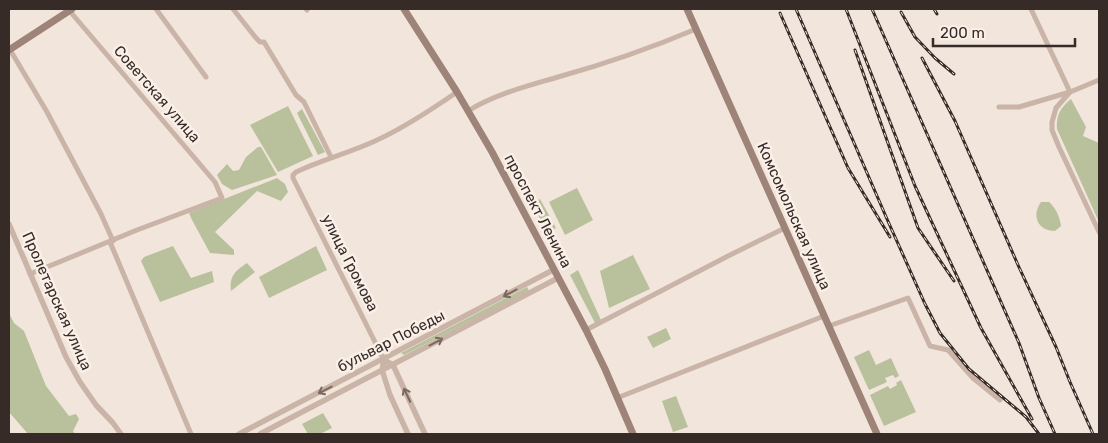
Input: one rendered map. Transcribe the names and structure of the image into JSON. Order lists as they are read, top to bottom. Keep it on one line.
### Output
{"streets":{"main road":["проспект Ленина","Комсомольская улица"],"street":["Советская улица","улица Громова","Пролетарская улица","бульвар Победы"]},"crossings":[["проспект Ленина","бульвар Победы"],["улица Громова","бульвар Победы"]],"scale_bar":"200 m"}
